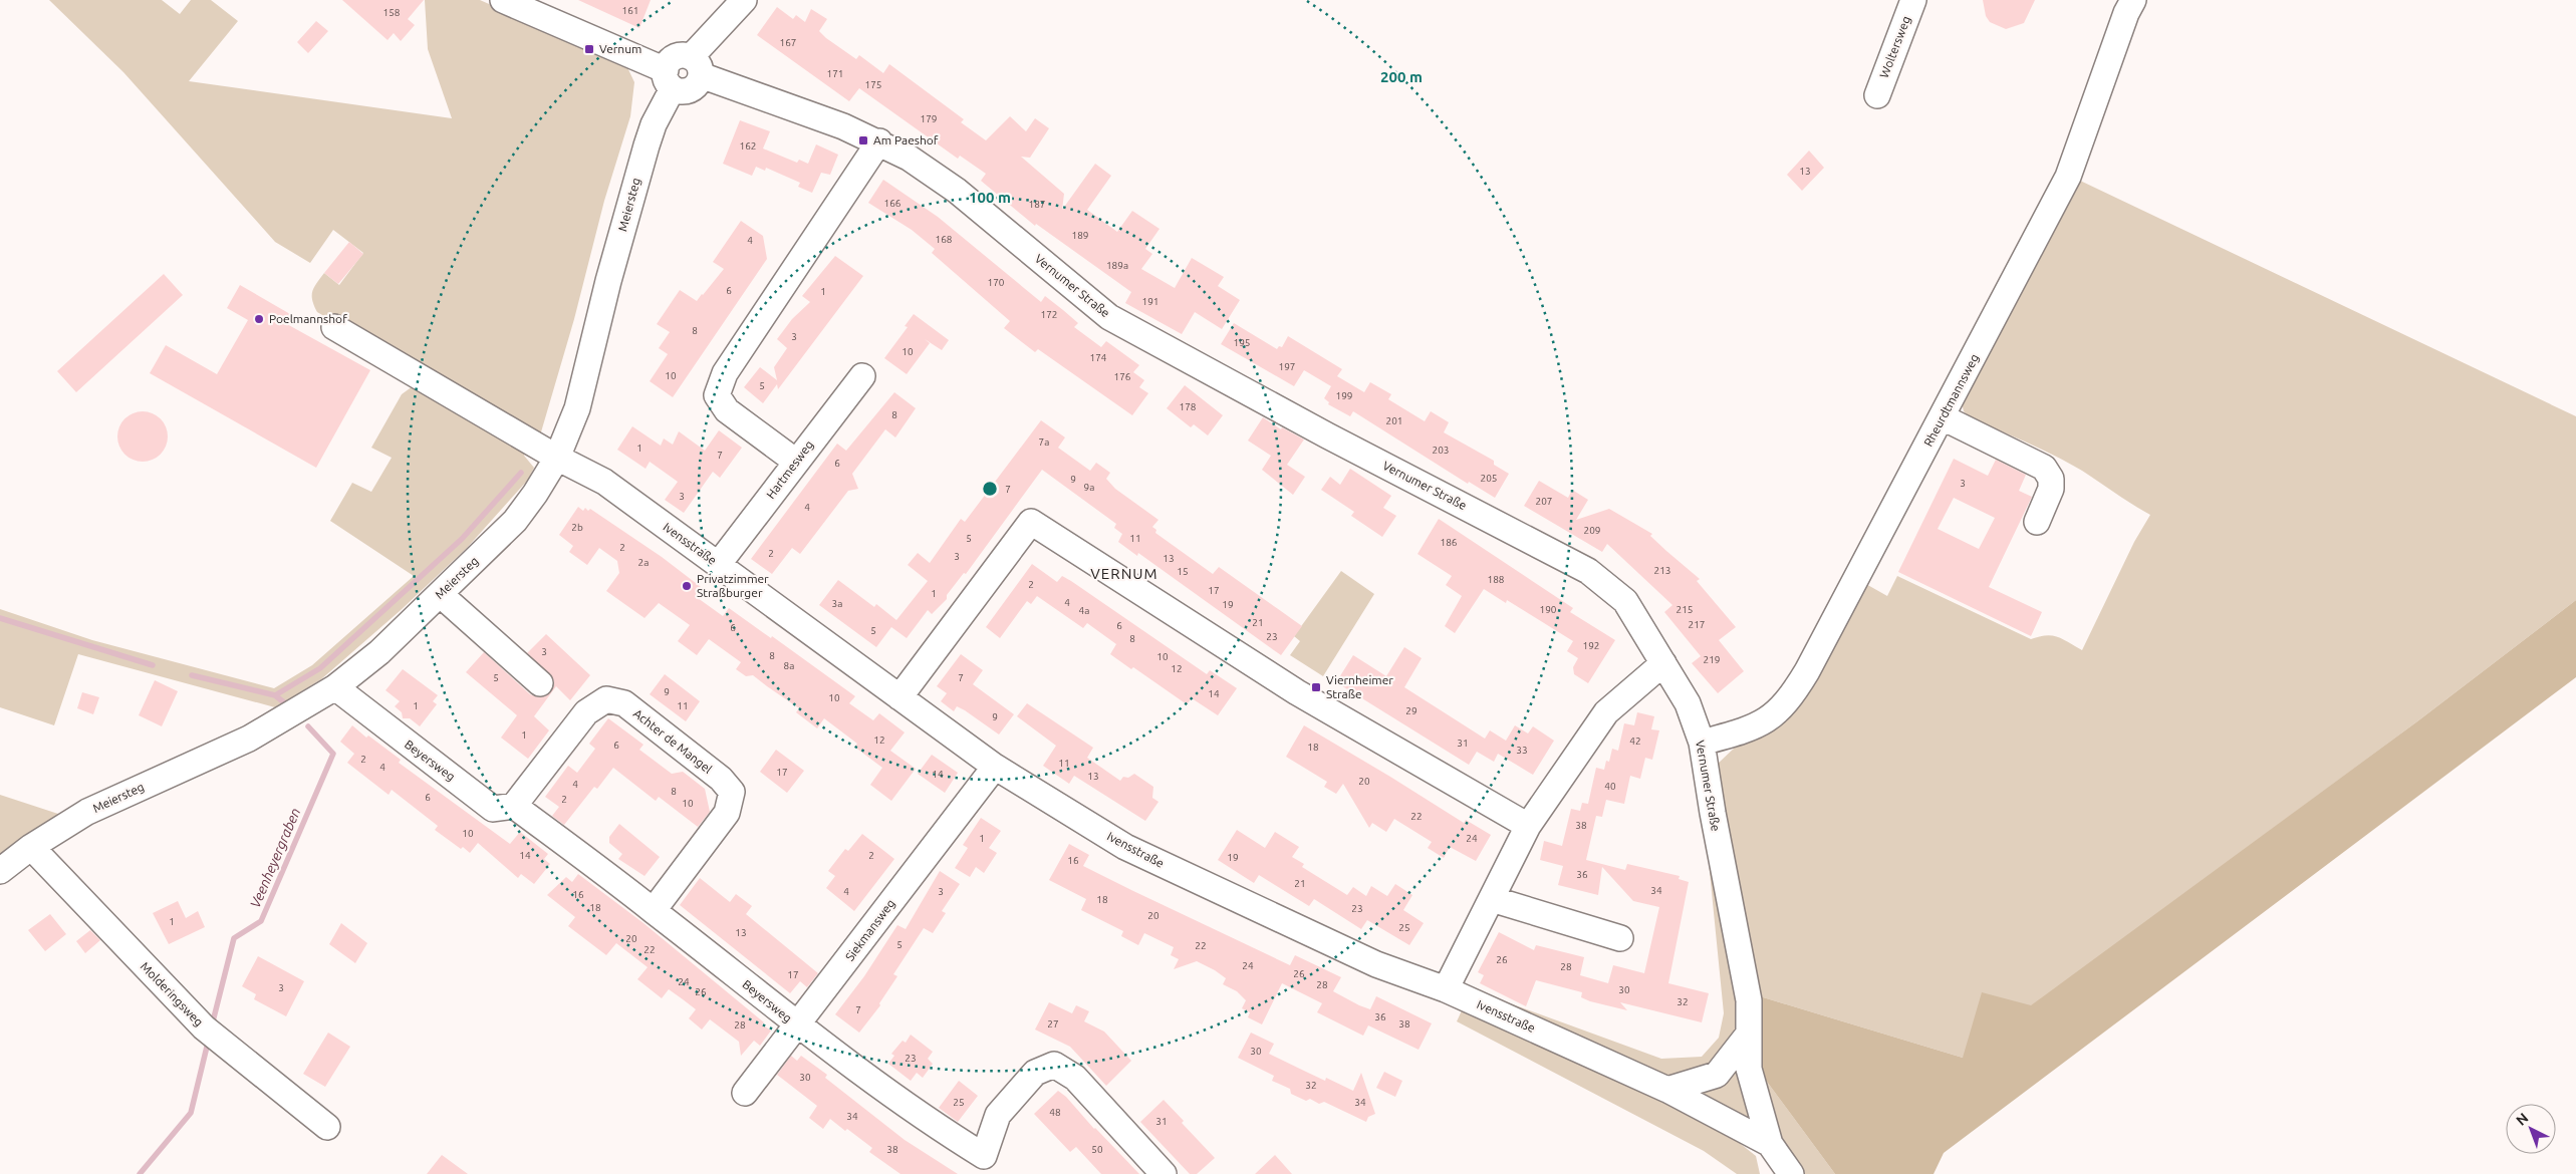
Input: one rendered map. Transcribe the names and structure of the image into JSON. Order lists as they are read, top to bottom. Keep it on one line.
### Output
{"streets":{"street":["Woltersweg","Meiersteg","Vernumer Straße","Rheurdtmannsweg","Hartmesweg","Ivensstraße","Achter de Mangel","Beyersweg","Siekmansweg","Molderingsweg"]},"crossings":[["Meiersteg","Ivensstraße"],["Meiersteg","Beyersweg"],["Meiersteg","Molderingsweg"],["Vernumer Straße","Rheurdtmannsweg"],["Vernumer Straße","Ivensstraße"],["Hartmesweg","Ivensstraße"],["Ivensstraße","Siekmansweg"],["Achter de Mangel","Beyersweg"],["Beyersweg","Siekmansweg"]],"districts":["VERNUM"],"water":["Veenheyergraben"],"places":{"transit":["Vernum","Am Paeshof","Viernheimer Straße"],"other":["Poelmannshof","Privatzimmer Straßburger"]},"house_numbers":["161","158","167","171","175","179","162","13","166","187","189","168","4","189a","170","6","1","191","172","8","3","195","10","174","197","10","176","5","199","178","8","201","7a","1","203","7","6","205","9","3","9a","7","3","207","4","2b","209","5","11","186","2","2","3","13","2a","213","15","188","2","17","1","4","3a","19","190","215","4a","21","217","6","6","5","23","8","192","3","8","10","219","8a","12","5","7","9","14","10","1","11","29","9","1","12","42","31","6","18","33","2","11","4","17","14","13","20","4","40","8","6","2","10","22","38","10","1","24","14","2","19","16","36","21","34","4","3","16","18","18","23","20","1","25","13","20","5","22","22","26","24","28","26","17","24","28","3","30","26","32","7","36","27","38","28","30","23","30","32","25","34","48","34","31","38","50"],"north":"top left","rings":["200 m","100 m"]}
